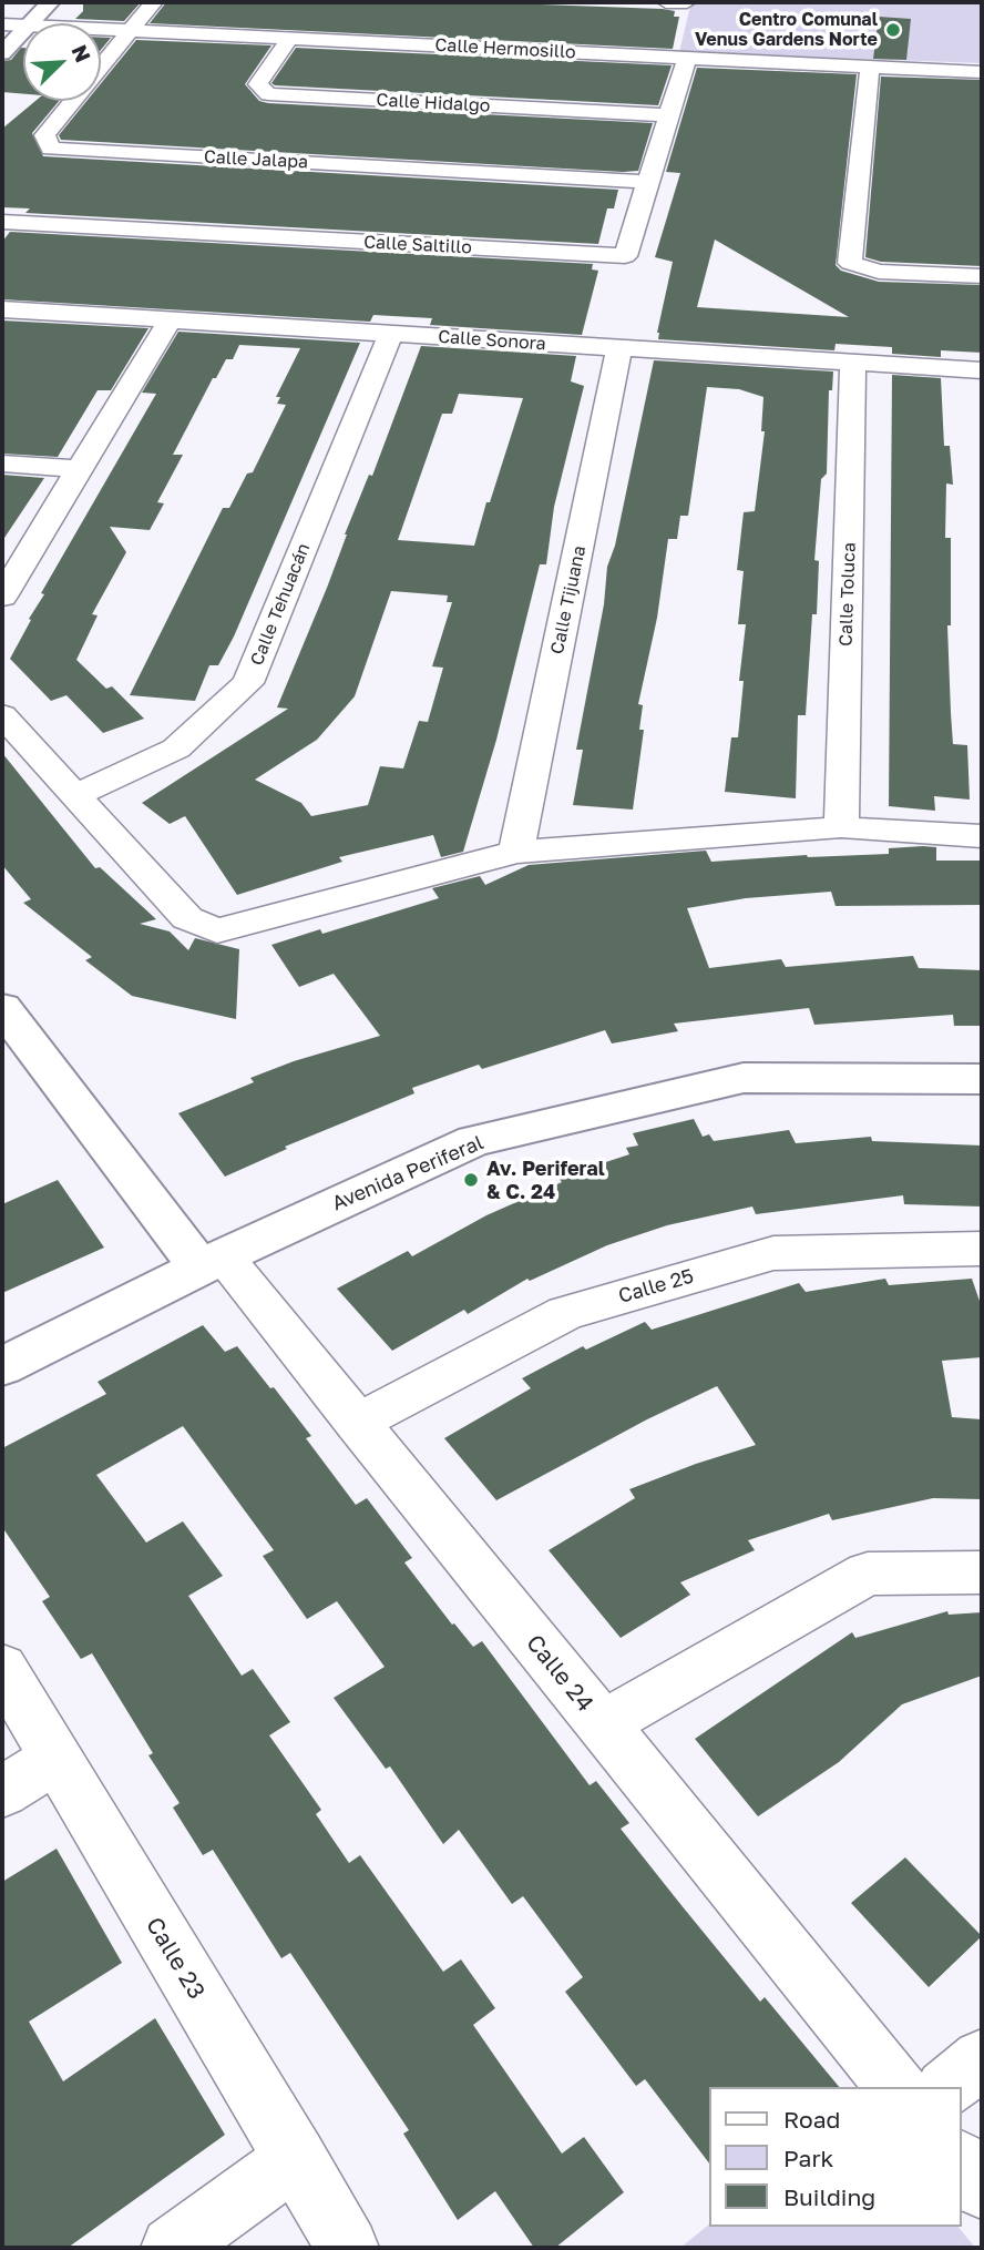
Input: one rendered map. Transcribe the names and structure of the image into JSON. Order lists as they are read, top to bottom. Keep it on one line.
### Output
{"streets":{"street":["Calle Hermosillo","Calle Hidalgo","Calle Jalapa","Calle Saltillo","Calle Sonora","Calle Toluca","Calle Tijuana","Calle Tehuacán","Avenida Periferal","Calle 25","Calle 24","Calle 23"]},"crossings":[["Calle Hermosillo","Calle Hidalgo"],["Calle Hermosillo","Calle Jalapa"],["Calle Hermosillo","Calle Saltillo"],["Calle Hidalgo","Calle Saltillo"],["Calle Jalapa","Calle Saltillo"],["Calle Sonora","Calle Toluca"],["Calle Sonora","Calle Tijuana"],["Calle Sonora","Calle Tehuacán"],["Avenida Periferal","Calle 24"],["Calle 25","Calle 24"]],"places":["Centro Comunal Venus Gardens Norte","Av. Periferal & C. 24"],"legend":["Road","Park","Building"],"north":"top right"}
